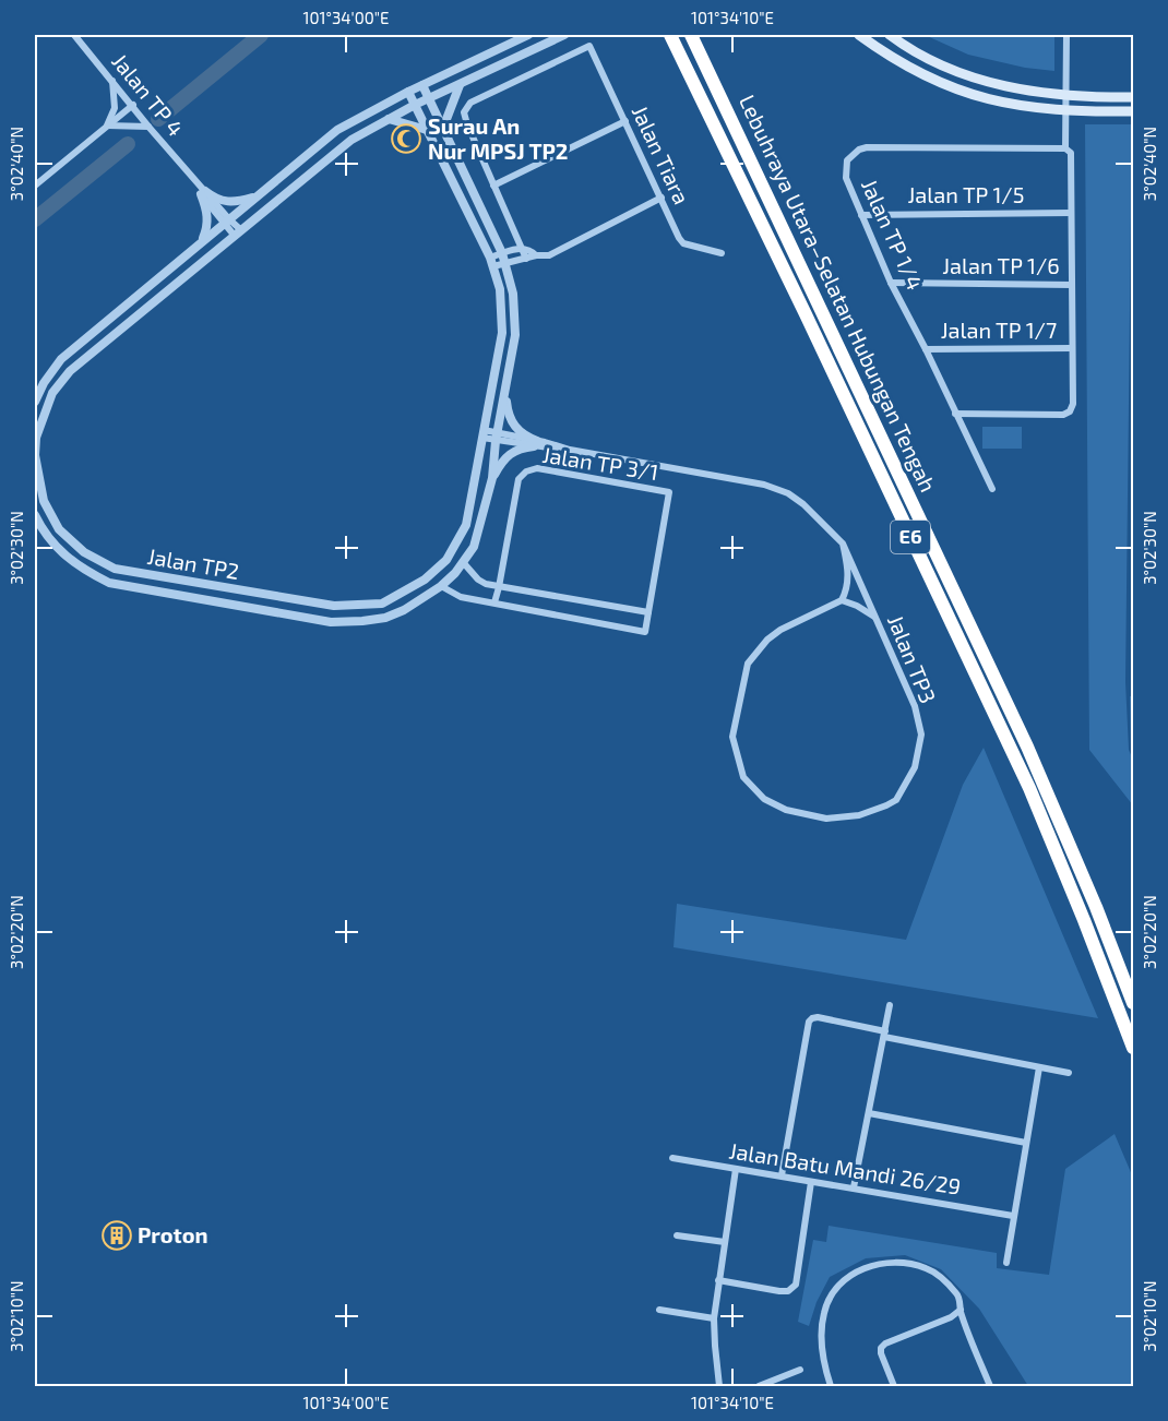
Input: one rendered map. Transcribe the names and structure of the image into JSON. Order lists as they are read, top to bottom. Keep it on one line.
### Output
{"streets":{"highway":["Lebuhraya Utara–Selatan Hubungan Tengah","E6"],"street":["Jalan TP 4","Jalan Tiara","Jalan TP 1/5","Jalan TP 1/4","Jalan TP 1/6","Jalan TP 1/7","Jalan TP 3/1","Jalan TP2","Jalan TP3","Jalan Batu Mandi 26/29"]},"crossings":[["Jalan TP 4","Jalan TP2"],["Jalan TP 1/5","Jalan TP 1/4"],["Jalan TP 1/4","Jalan TP 1/6"],["Jalan TP 1/4","Jalan TP 1/7"],["Jalan TP2","Jalan TP3"]],"places":{"mosque":["Surau An Nur MPSJ TP2"],"building":["Proton"]},"coordinates":["101°34'00\"E","101°34'10\"E","3°02'40\"N","3°02'30\"N","3°02'20\"N","3°02'10\"N"]}
